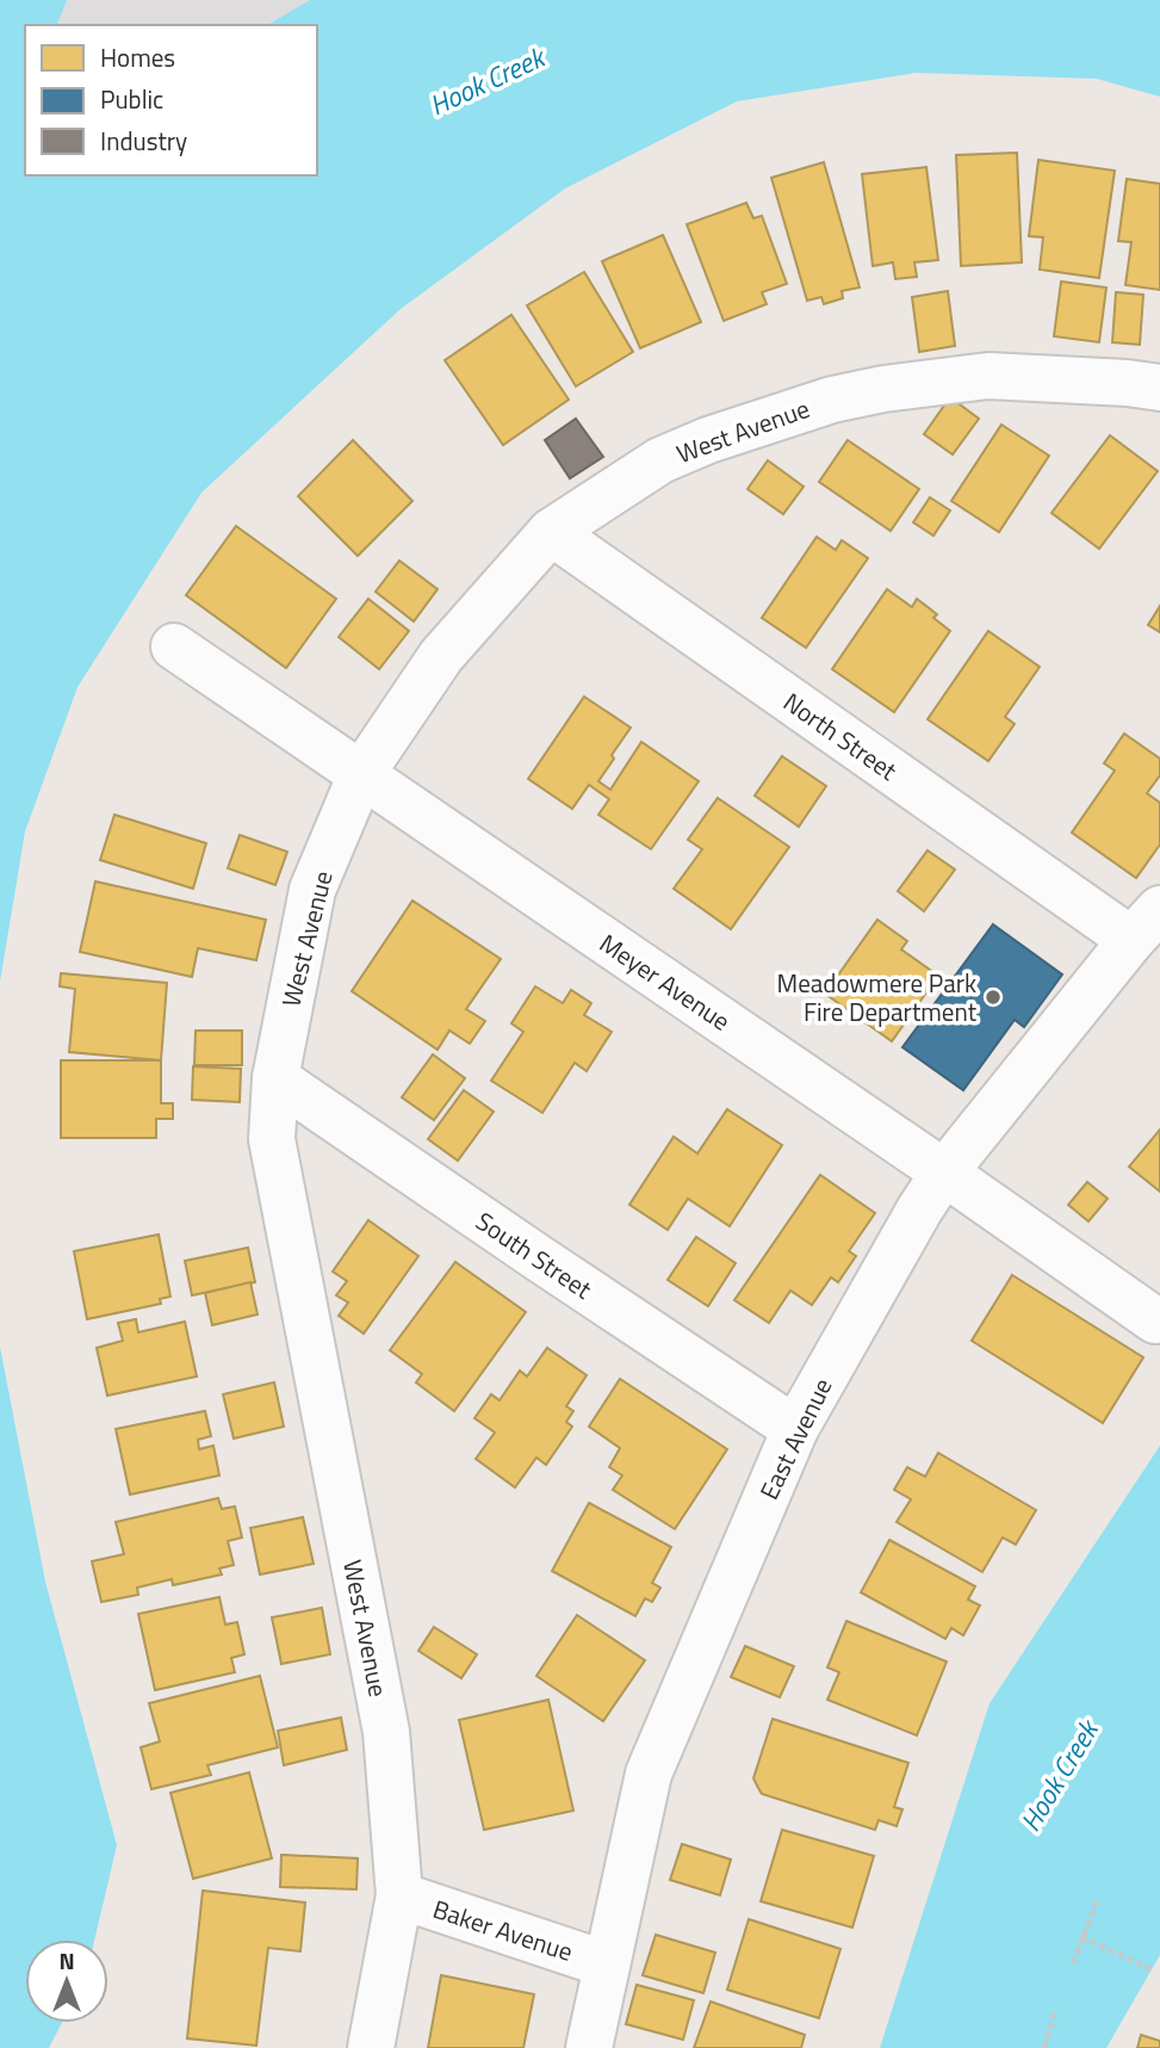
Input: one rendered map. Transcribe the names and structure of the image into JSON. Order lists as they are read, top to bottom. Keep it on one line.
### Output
{"streets":{"street":["West Avenue","North Street","Meyer Avenue","South Street","East Avenue","Baker Avenue"]},"crossings":[["West Avenue","North Street"],["West Avenue","Meyer Avenue"],["West Avenue","South Street"],["West Avenue","Baker Avenue"],["North Street","East Avenue"],["Meyer Avenue","East Avenue"],["South Street","East Avenue"],["East Avenue","Baker Avenue"]],"water":["Hook Creek"],"places":["Meadowmere Park Fire Department"],"legend":["Homes","Public","Industry"],"north":"top"}
